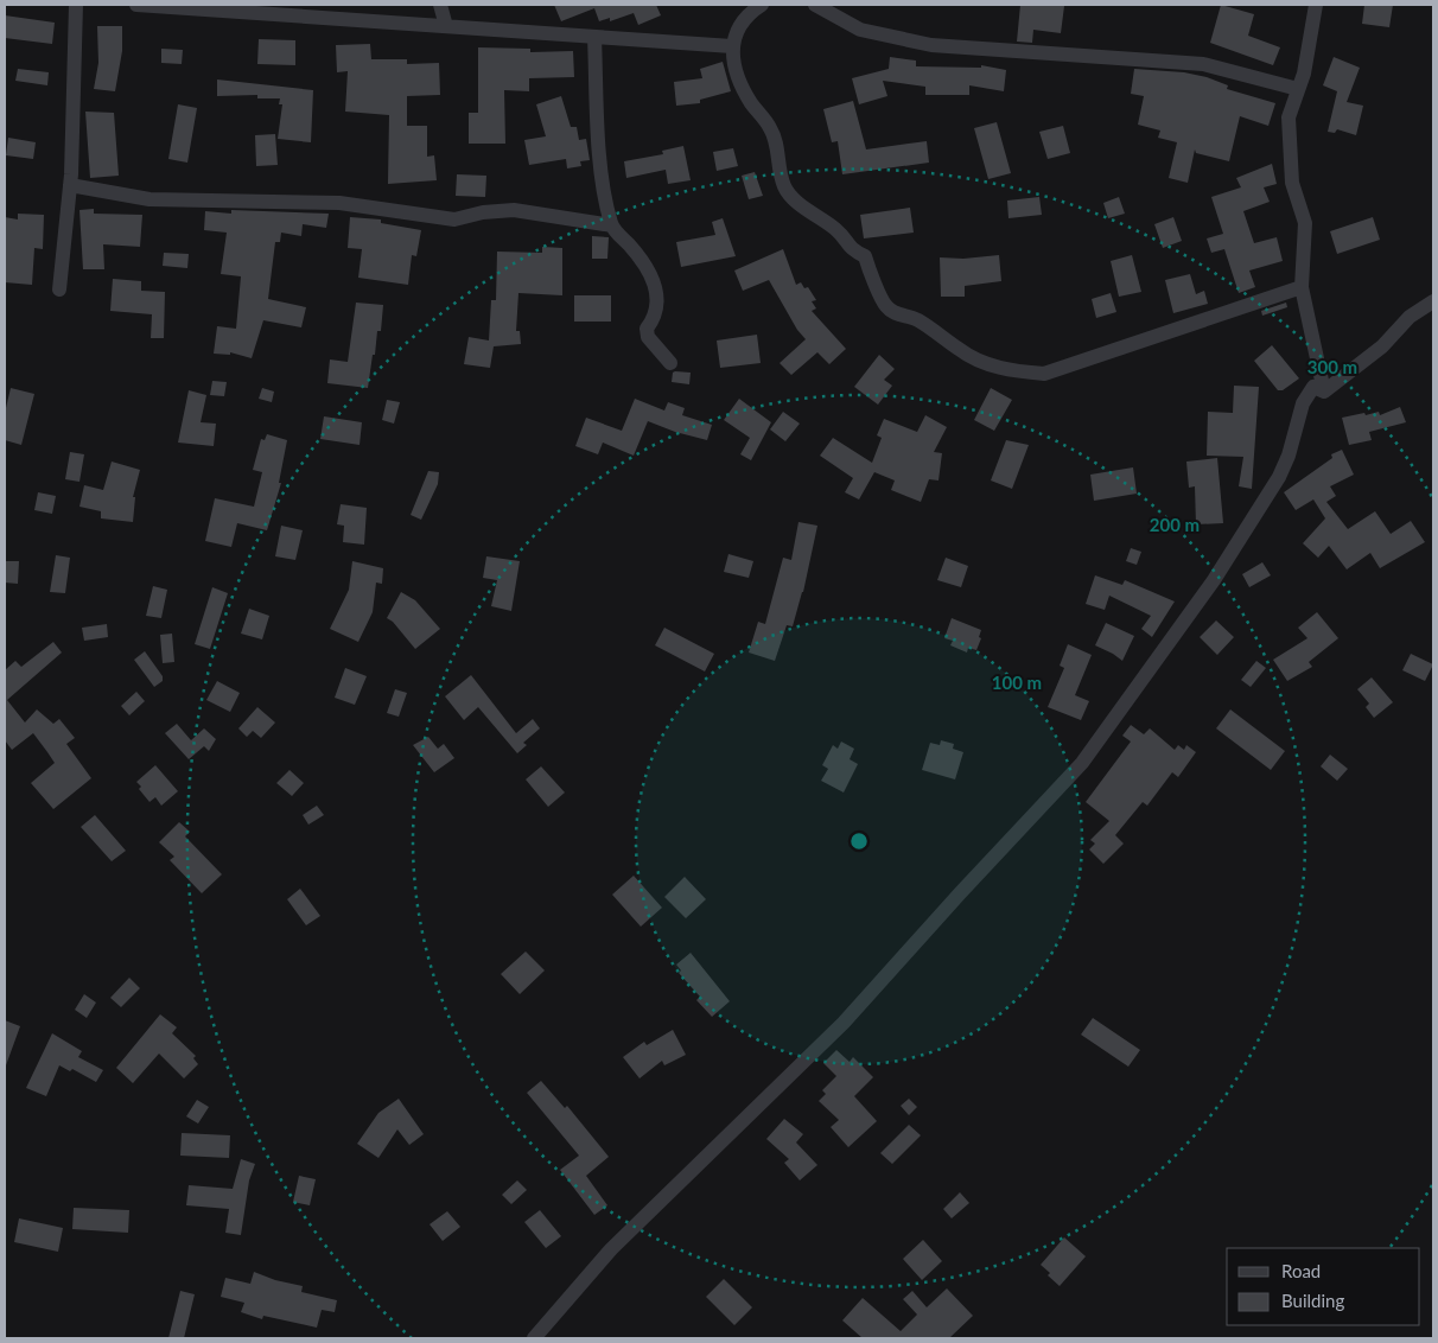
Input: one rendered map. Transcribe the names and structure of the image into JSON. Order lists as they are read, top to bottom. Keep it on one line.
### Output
{"legend":["Road","Building"],"rings":["300 m","200 m","100 m"]}
